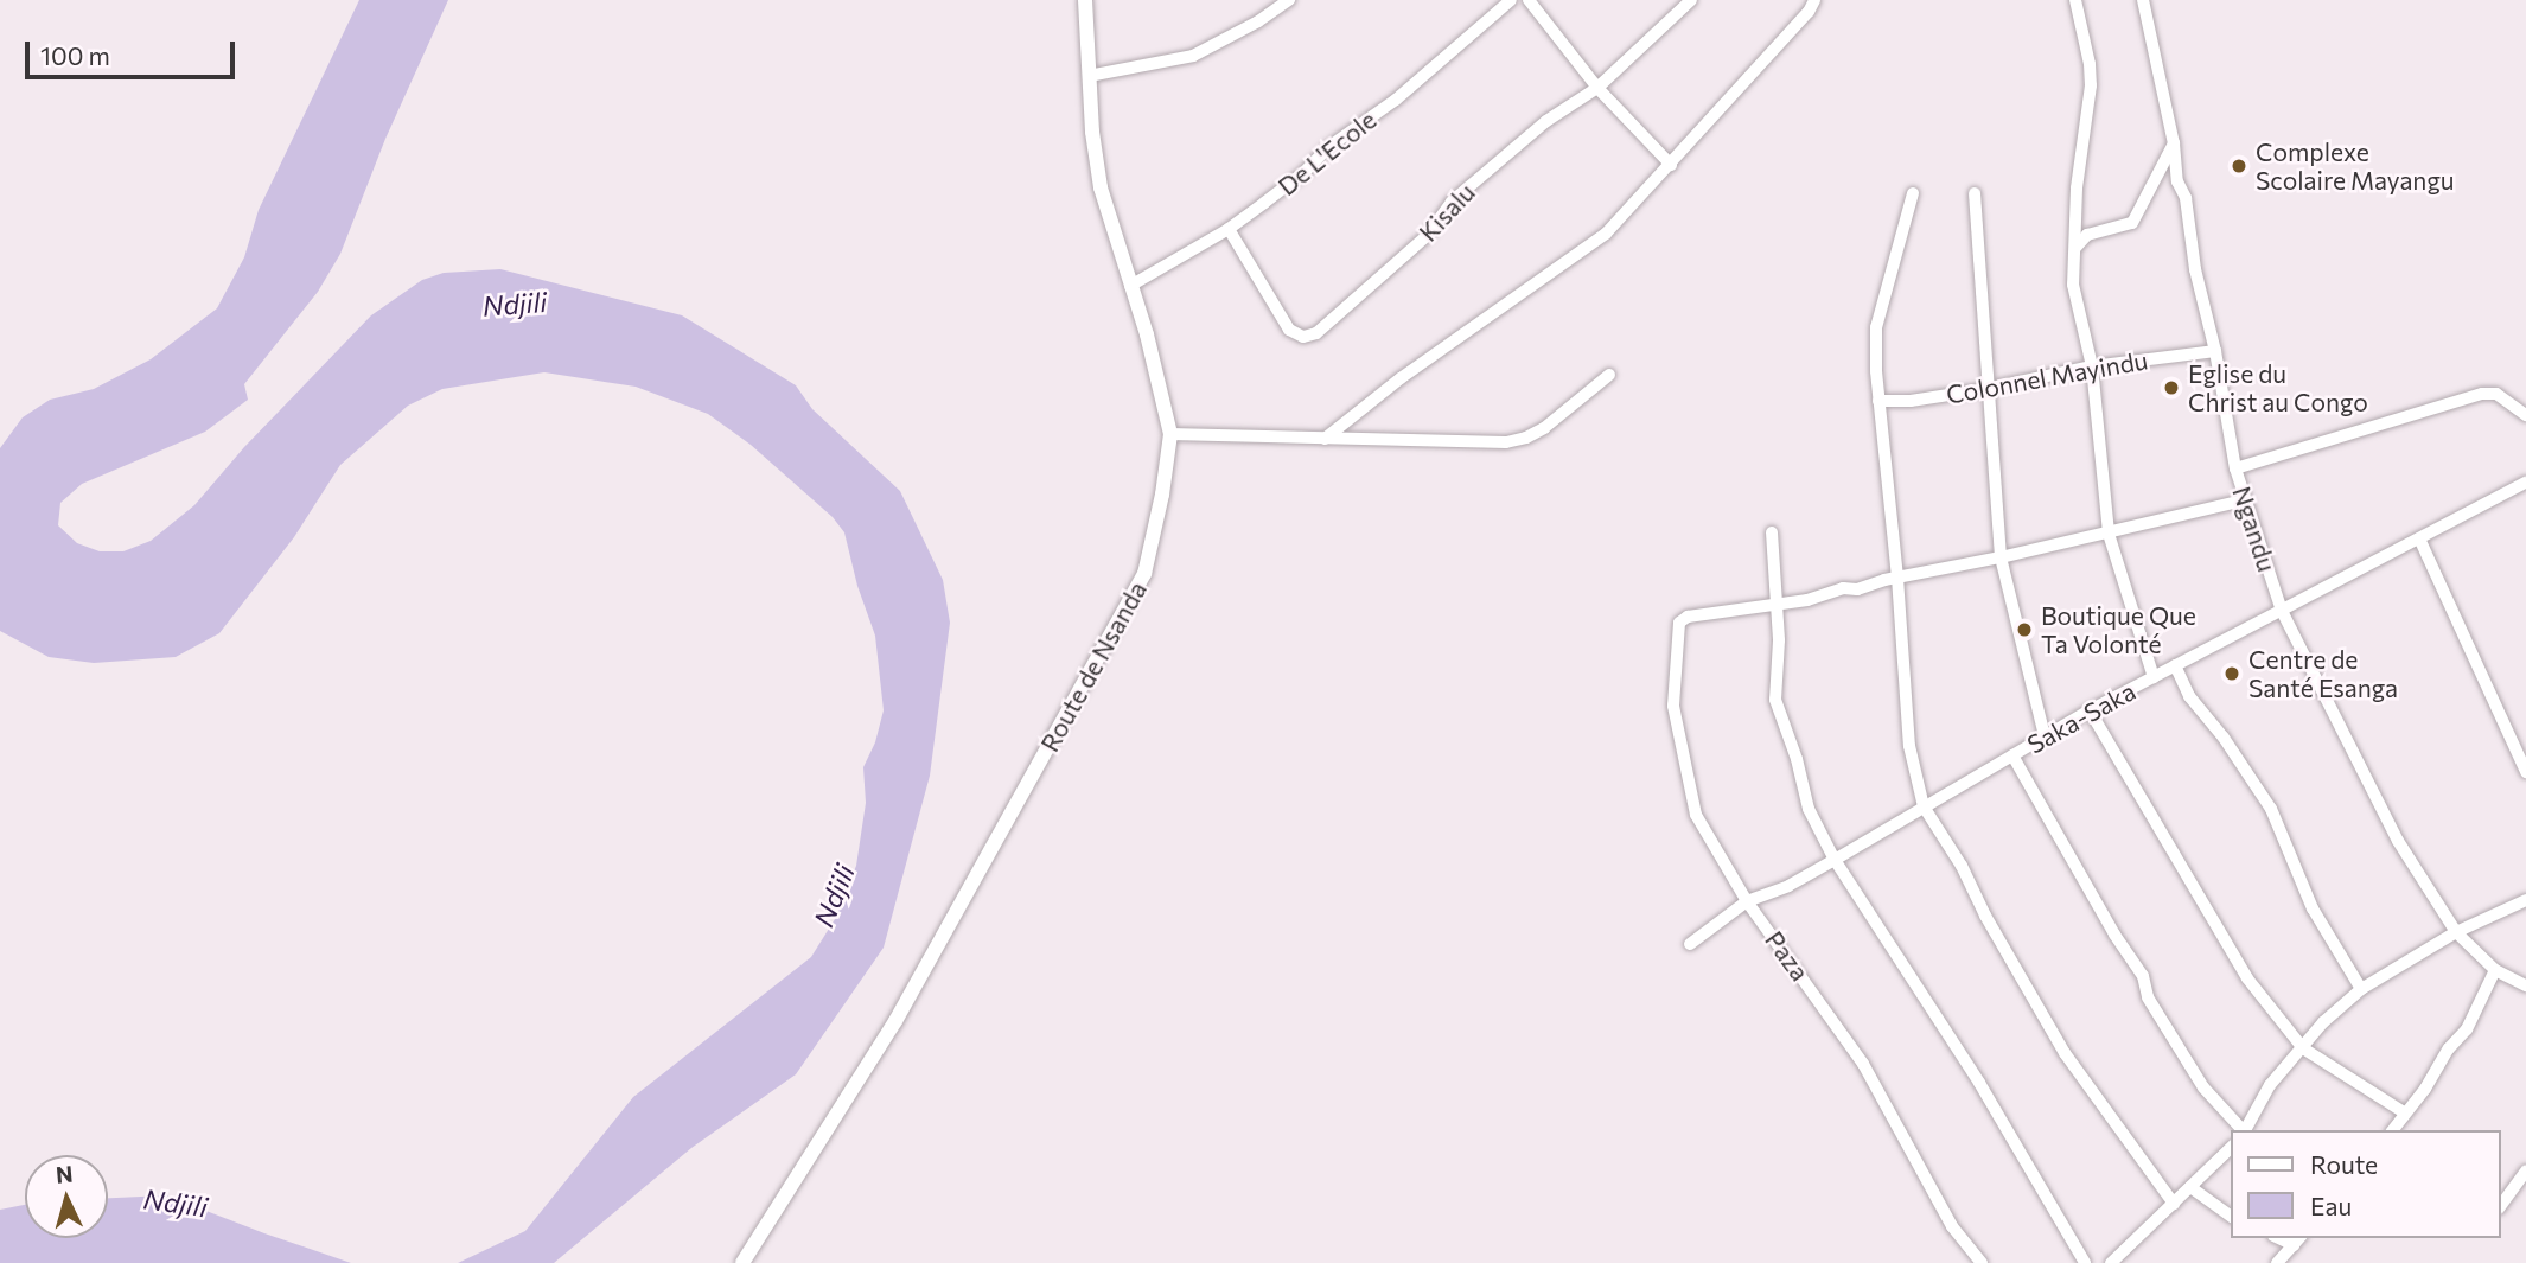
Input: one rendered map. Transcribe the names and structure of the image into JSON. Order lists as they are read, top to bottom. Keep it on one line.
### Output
{"streets":{"street":["De L'Ecole","Kisalu","Colonnel Mayindu","Ngandu","Route de Nsanda","Saka-Saka","Paza"]},"crossings":[["De L'Ecole","Kisalu"],["De L'Ecole","Route de Nsanda"],["Colonnel Mayindu","Ngandu"],["Ngandu","Saka-Saka"],["Saka-Saka","Paza"]],"water":["Ndjili"],"places":["Complexe Scolaire Mayangu","Eglise du Christ au Congo","Boutique Que Ta Volonté","Centre de Santé Esanga"],"legend":["Route","Eau"],"scale_bar":"100 m","north":"top"}
